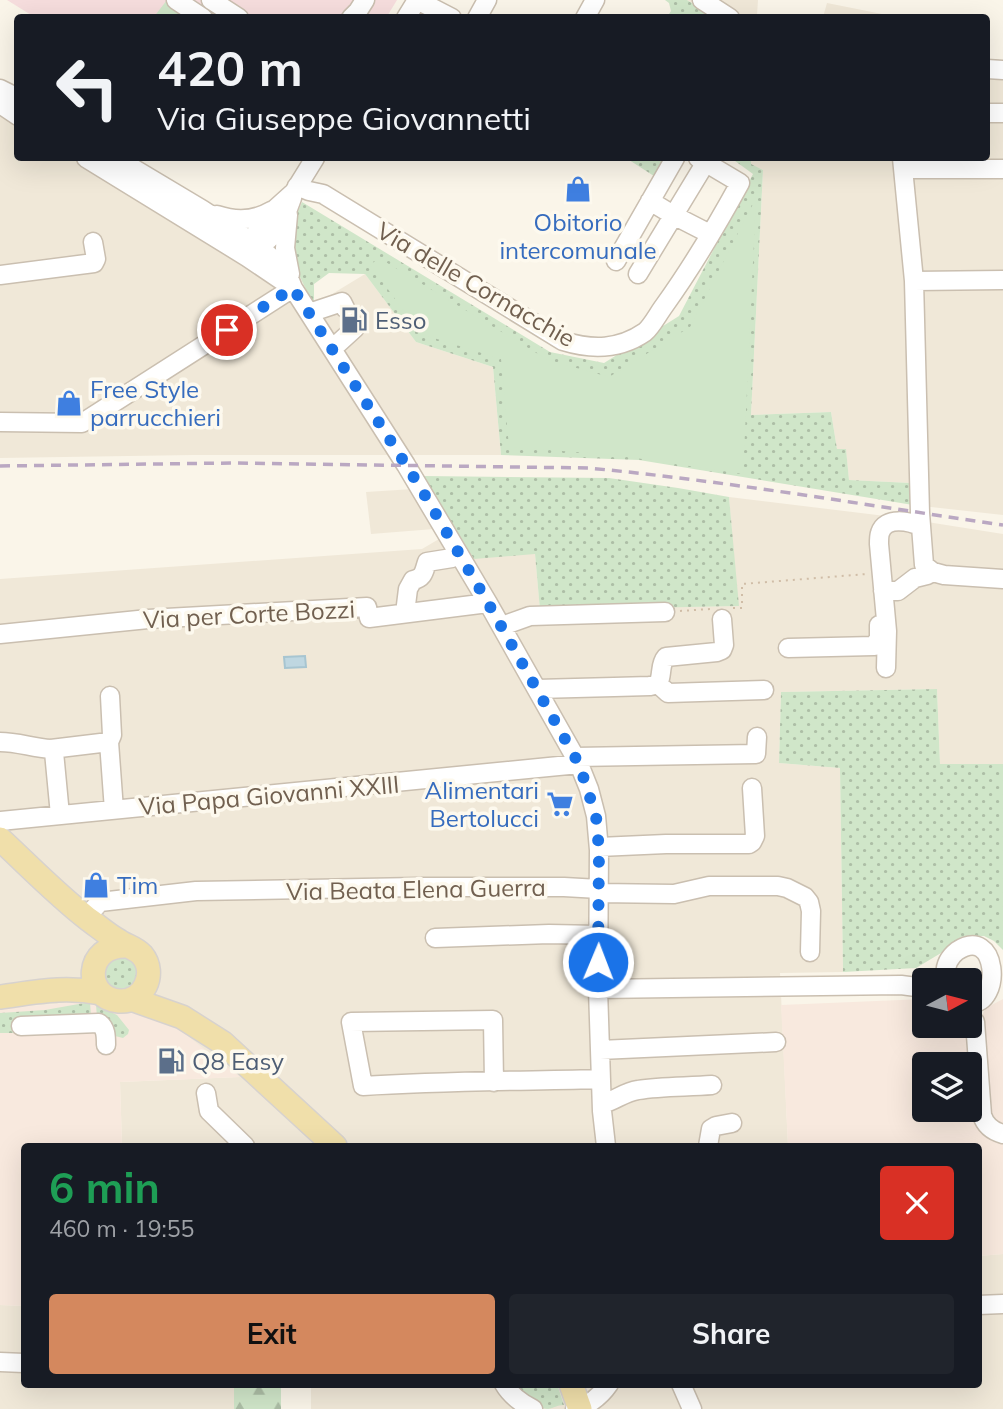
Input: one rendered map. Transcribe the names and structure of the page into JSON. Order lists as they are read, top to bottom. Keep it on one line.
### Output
{"streets":{"street":["Via delle Cornacchie","Via per Corte Bozzi","Via Papa Giovanni XXIII","Via Beata Elena Guerra"]},"places":{"shop":["Obitorio intercomunale","Free Style parrucchieri","Tim"],"fuel station":["Esso","Q8 Easy"],"supermarket":["Alimentari Bertolucci"]},"north":"right","page":{"turn":["420 m","Via Giuseppe Giovannetti"],"heading":["6 min","460 m · 19:55"],"buttons":["Exit","Share"]}}
